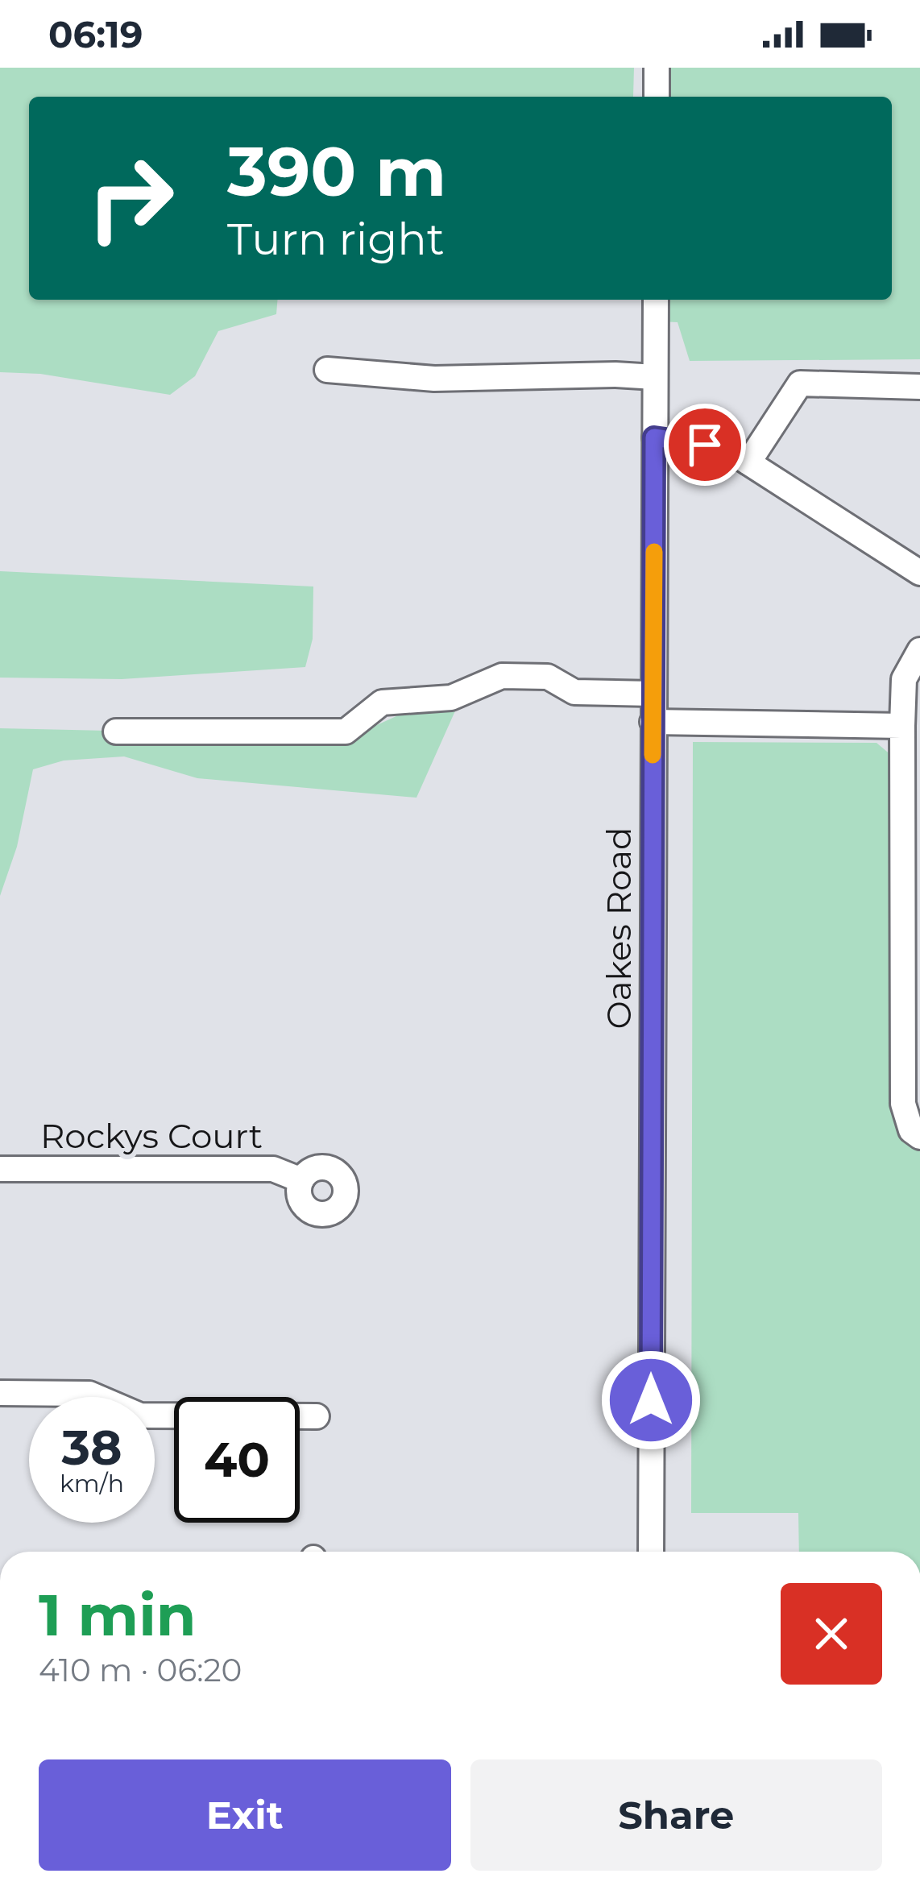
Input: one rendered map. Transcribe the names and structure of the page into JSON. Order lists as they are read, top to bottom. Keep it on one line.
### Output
{"streets":{"street":["Oakes Road","Rockys Court"]},"page":{"status":"06:19","turn":["390 m","Turn right"],"speed":"38 km/h","limit":"40","heading":["1 min","410 m · 06:20"],"buttons":["Exit","Share"]}}
